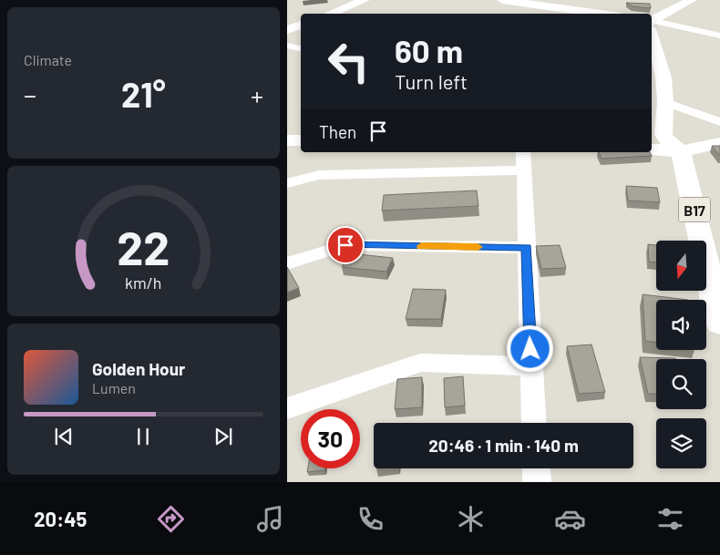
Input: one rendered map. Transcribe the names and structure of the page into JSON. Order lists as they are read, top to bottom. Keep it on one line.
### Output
{"streets":{"main road":["B17"]},"north":"bottom","page":{"tile":"Climate","turn":["60 m","Turn left"],"heat":["−","21°","+"],"then":"Then","song":["Golden Hour","Lumen"],"limit":"30","trip":"20:46 · 1 min · 140 m","tabs":"20:45","gauge":["22","km/h"]}}
